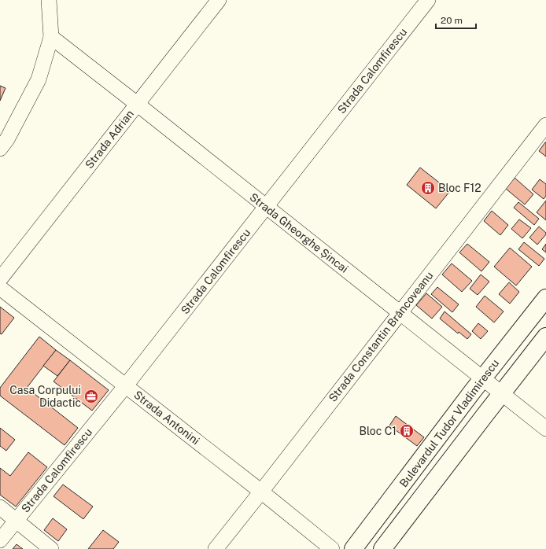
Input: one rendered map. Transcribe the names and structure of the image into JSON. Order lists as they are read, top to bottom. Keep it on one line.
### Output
{"streets":{"main road":["Bulevardul Tudor Vladimirescu"],"street":["Strada Calomfirescu","Strada Adrian","Strada Gheorghe Șincai","Strada Constantin Brâncoveanu","Strada Antonini"]},"crossings":[["Strada Calomfirescu","Strada Gheorghe Șincai"],["Strada Calomfirescu","Strada Antonini"],["Strada Adrian","Strada Gheorghe Șincai"],["Strada Gheorghe Șincai","Strada Constantin Brâncoveanu"],["Strada Gheorghe Șincai","Bulevardul Tudor Vladimirescu"],["Strada Constantin Brâncoveanu","Strada Antonini"]],"places":{"building":["Bloc F12","Bloc C1"],"office":["Casa Corpului Didactic"]},"scale_bar":"20 m"}
